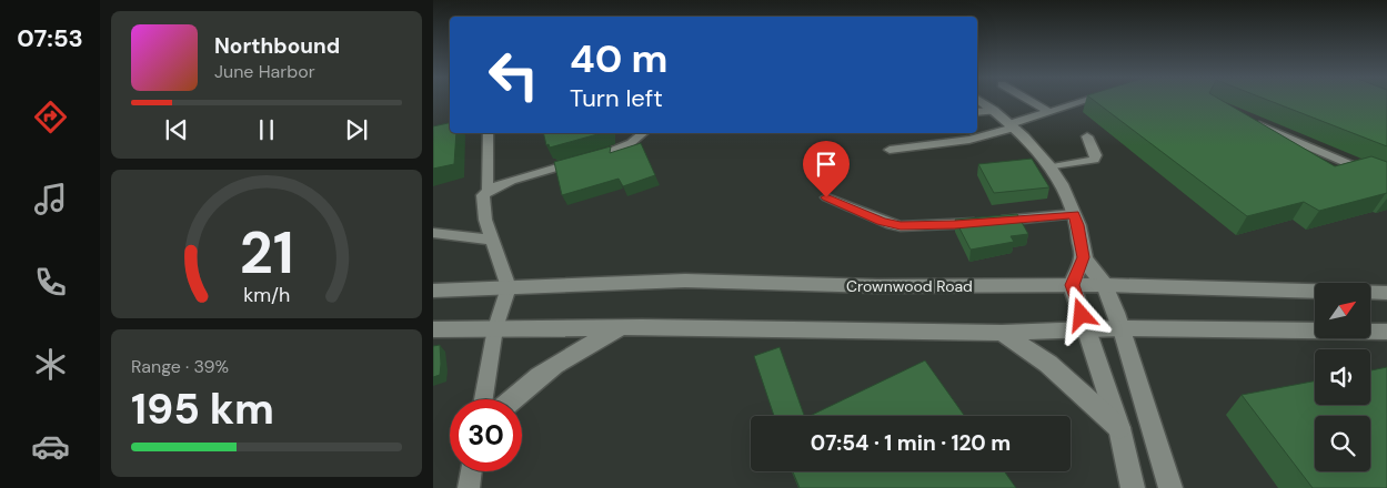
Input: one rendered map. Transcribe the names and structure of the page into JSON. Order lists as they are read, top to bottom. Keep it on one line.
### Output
{"streets":{"main road":["Crownwood Road"]},"north":"top right","page":{"tabs":"07:53","turn":["40 m","Turn left"],"song":["Northbound","June Harbor"],"tile":["Range · 39%","195 km"],"limit":"30","trip":"07:54 · 1 min · 120 m","gauge":["21","km/h"]}}
